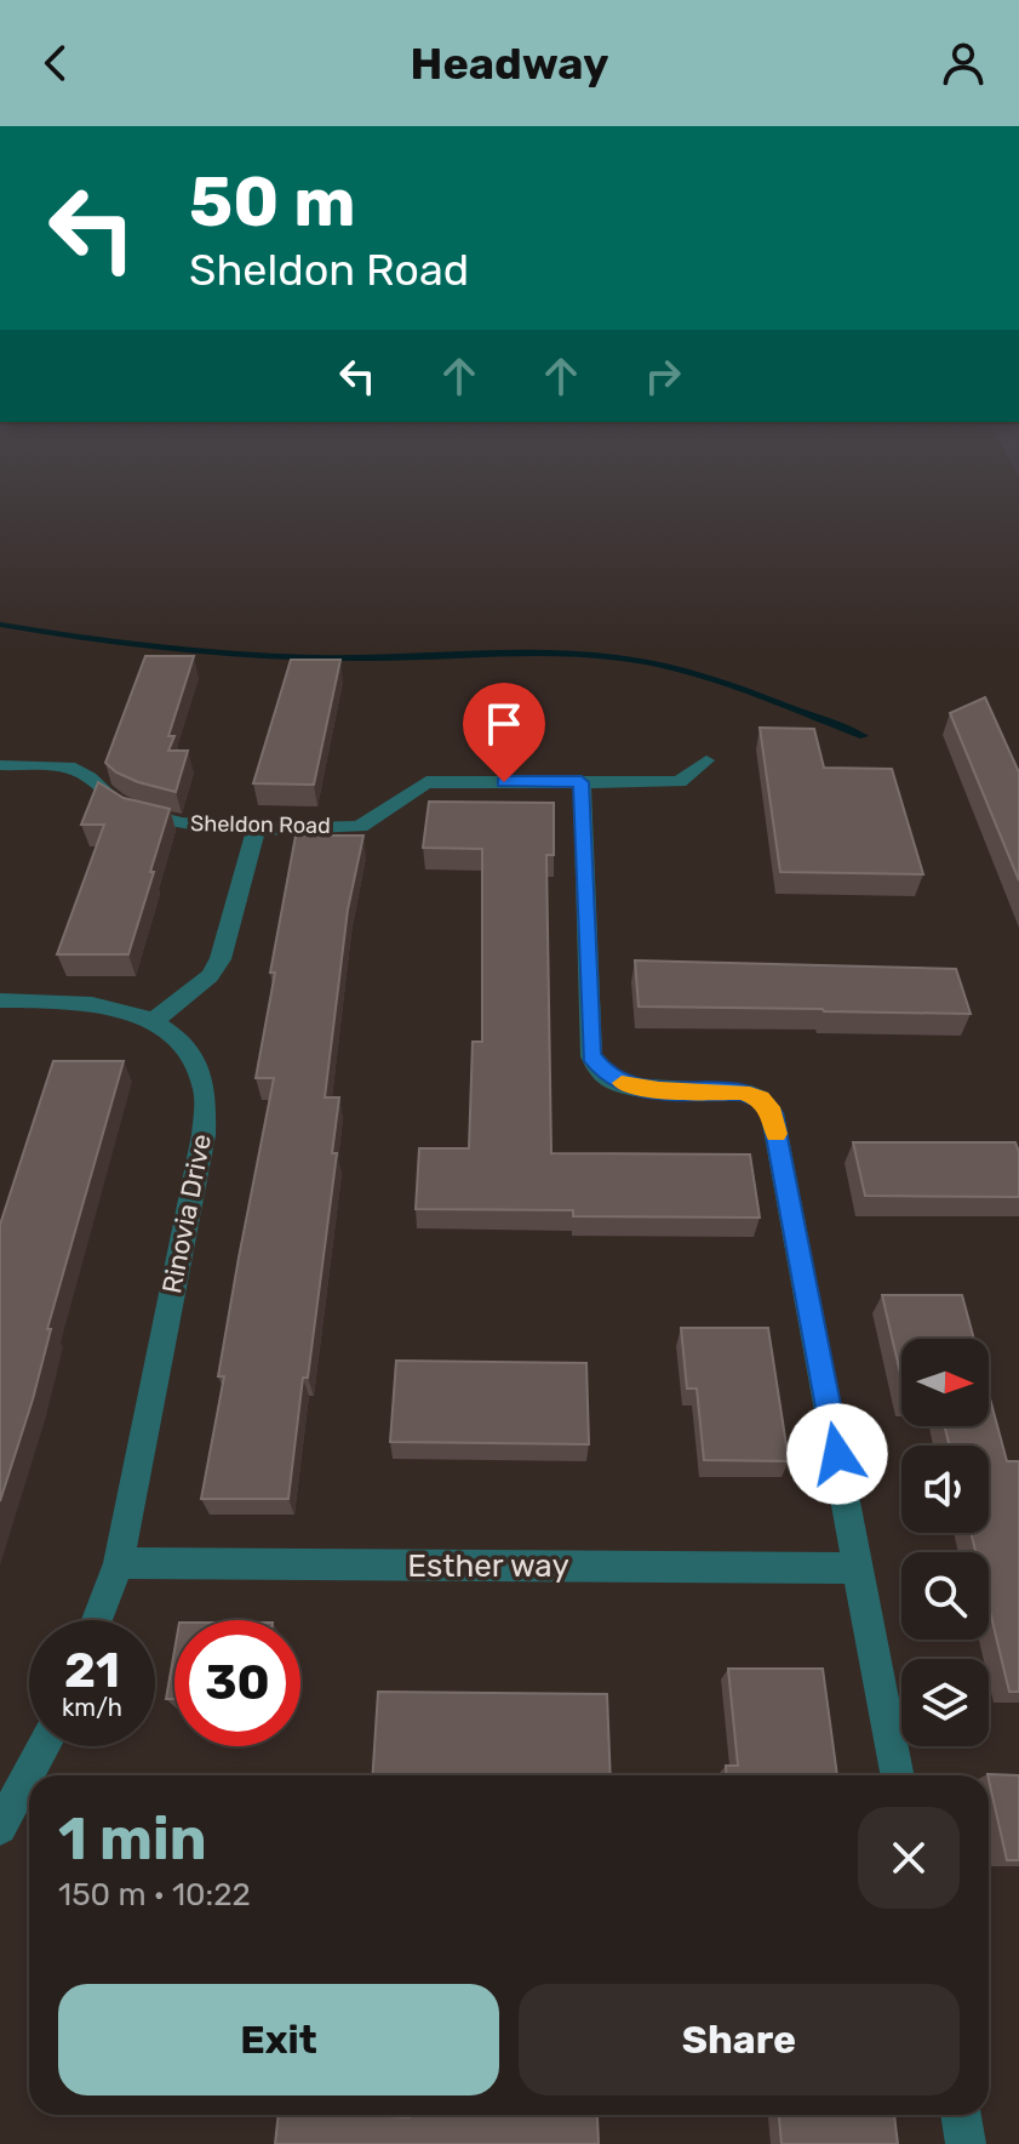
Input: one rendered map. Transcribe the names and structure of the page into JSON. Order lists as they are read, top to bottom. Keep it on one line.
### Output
{"streets":{"street":["Sheldon Road","Rinovia Drive","Esther way"]},"crossings":[["Rinovia Drive","Esther way"]],"north":"right","page":{"header":"Headway","turn":["50 m","Sheldon Road"],"speed":"21 km/h","limit":"30","heading":["1 min","150 m · 10:22"],"buttons":["Exit","Share"]}}
